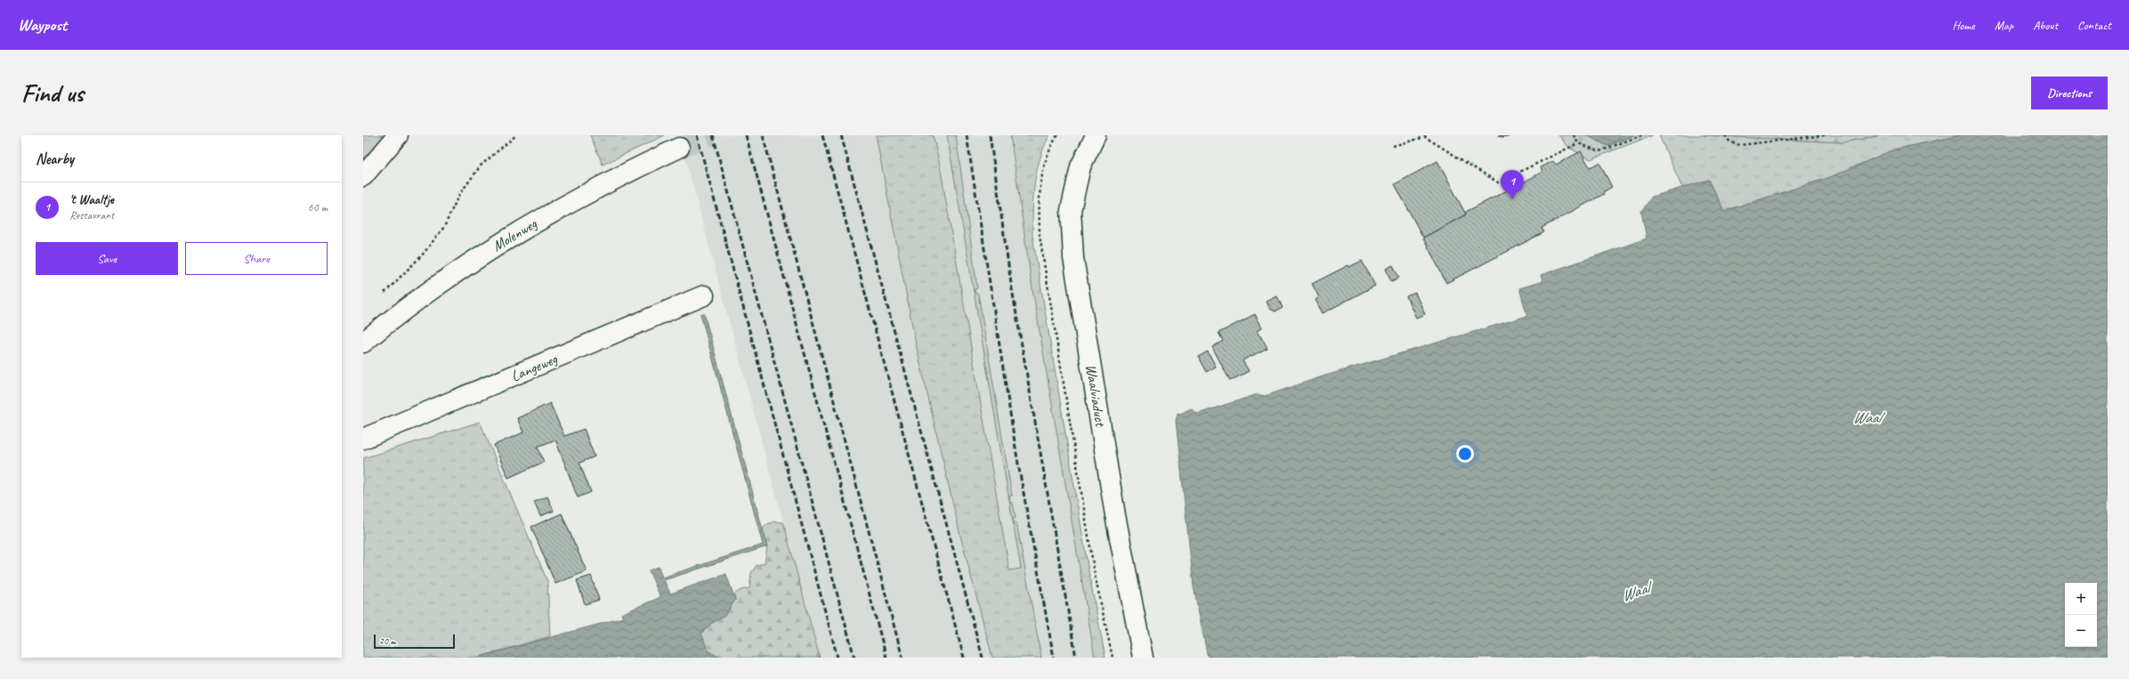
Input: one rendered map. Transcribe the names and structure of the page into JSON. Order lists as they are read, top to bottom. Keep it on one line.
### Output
{"streets":{"street":["Molenweg","Langeweg","Waalviaduct"]},"water":["Waal"],"scale_bar":"20 m","page":{"header":"Waypost","nav":["Home","Map","About","Contact"],"buttons":["Directions",["Save","Share"]],"title":"Find us","heading":"Nearby","pins":"1","list":[{"mark":"1","name":"'t Waaltje","note":"Restaurant","value":"60 m"}],"map_buttons":["+","−"],"scale":"20 m"}}
